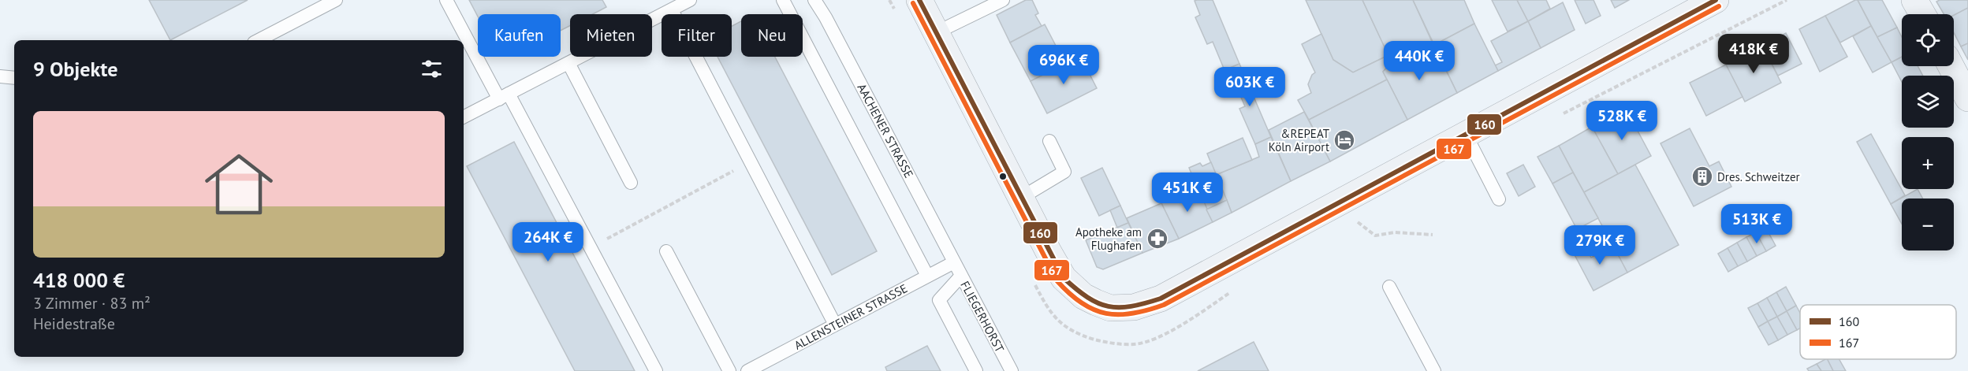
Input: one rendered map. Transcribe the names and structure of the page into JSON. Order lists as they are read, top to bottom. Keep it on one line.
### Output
{"streets":{"lane":["AACHENER STRASSE","ALLENSTEINER STRASSE","FLIEGERHORST"]},"crossings":[["AACHENER STRASSE","ALLENSTEINER STRASSE"],["AACHENER STRASSE","FLIEGERHORST"],["ALLENSTEINER STRASSE","FLIEGERHORST"]],"places":{"hotel":["&REPEAT Köln Airport"],"building":["Dres. Schweitzer"],"pharmacy":["Apotheke am Flughafen"]},"lines":["transit line 160","transit line 167"],"legend":["160","167"],"page":{"map_buttons":["+","−"],"chip":["Kaufen","Mieten","Filter","Neu"],"price":["418K €","440K €","696K €","603K €","528K €","451K €","513K €","264K €","279K €"],"heading":"9 Objekte","list":[{"name":"418 000 €","note":"3 Zimmer · 83 m² · Heidestraße"}]}}
